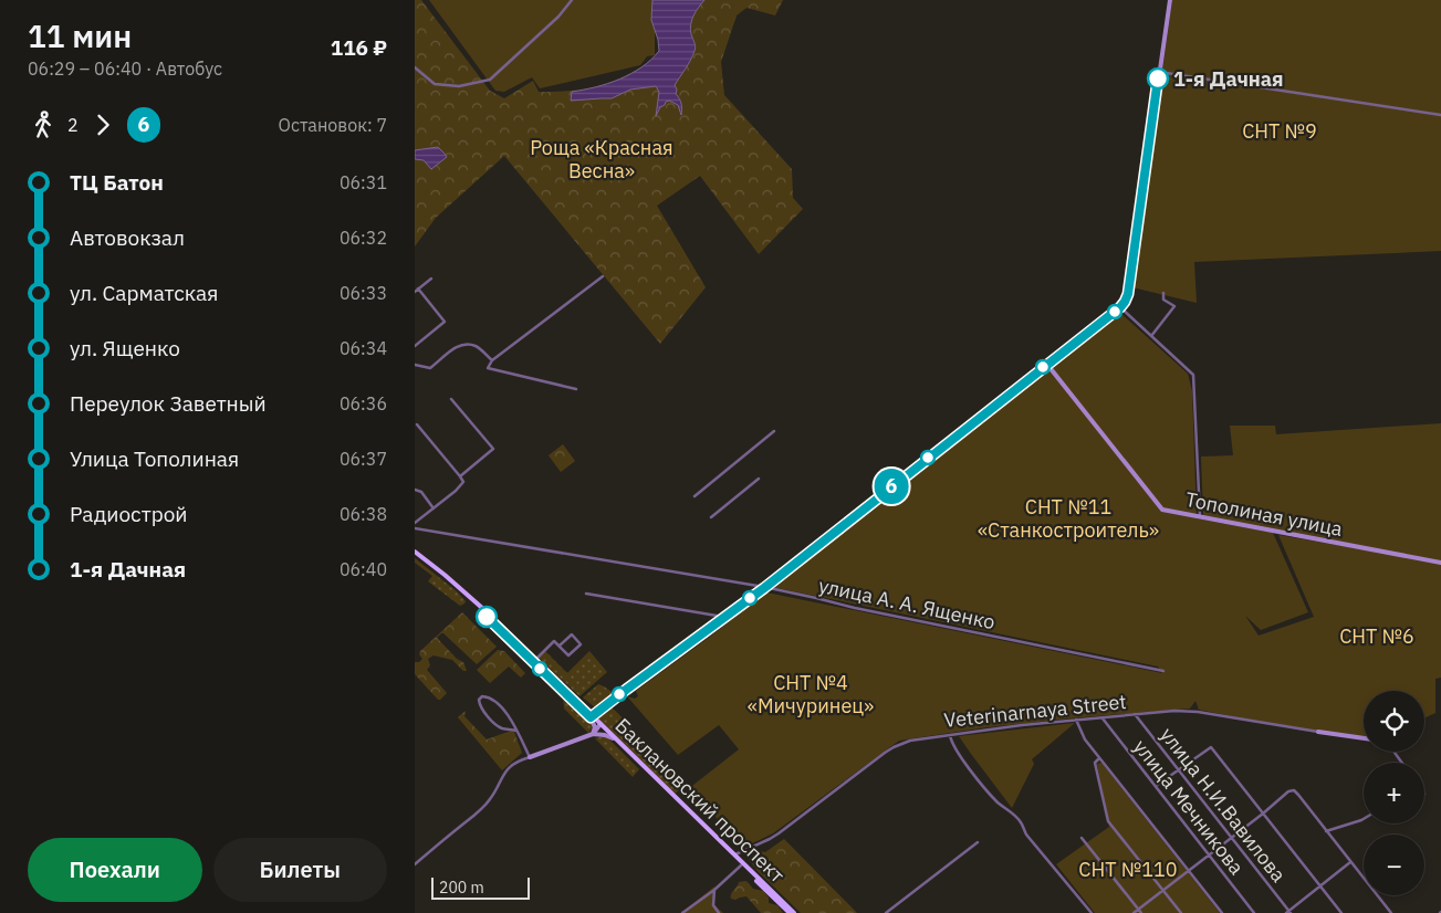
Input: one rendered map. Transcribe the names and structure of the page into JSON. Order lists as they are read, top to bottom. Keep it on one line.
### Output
{"streets":{"main road":["Тополиная улица","Veterinarnaya Street","Баклановский проспект"],"street":["улица А. А. Ященко","улица Н.И.Вавилова","улица Мечникова"]},"crossings":[["Veterinarnaya Street","Баклановский проспект"],["Veterinarnaya Street","улица Н.И.Вавилова"],["Veterinarnaya Street","улица Мечникова"]],"parks":["СНТ №9","Роща «Красная Весна»","СНТ №11 «Станкостроитель»","СНТ №6","СНТ №4 «Мичуринец»","СНТ №110"],"places":["1-я Дачная"],"lines":["bus line 6"],"scale_bar":"200 m","page":{"heading":["11 мин","06:29 – 06:40 · Автобус","116 ₽"],"on_map":"6","legs":["2","6","Остановок: 7"],"list":[{"name":"ТЦ Батон","value":"06:31"},{"name":"Автовокзал","value":"06:32"},{"name":"ул. Сарматская","value":"06:33"},{"name":"ул. Ященко","value":"06:34"},{"name":"Переулок Заветный","value":"06:36"},{"name":"Улица Тополиная","value":"06:37"},{"name":"Радиострой","value":"06:38"},{"name":"1-я Дачная","value":"06:40"}],"map_buttons":["+","−"],"buttons":["Поехали","Билеты"],"scale":"200 m"}}
